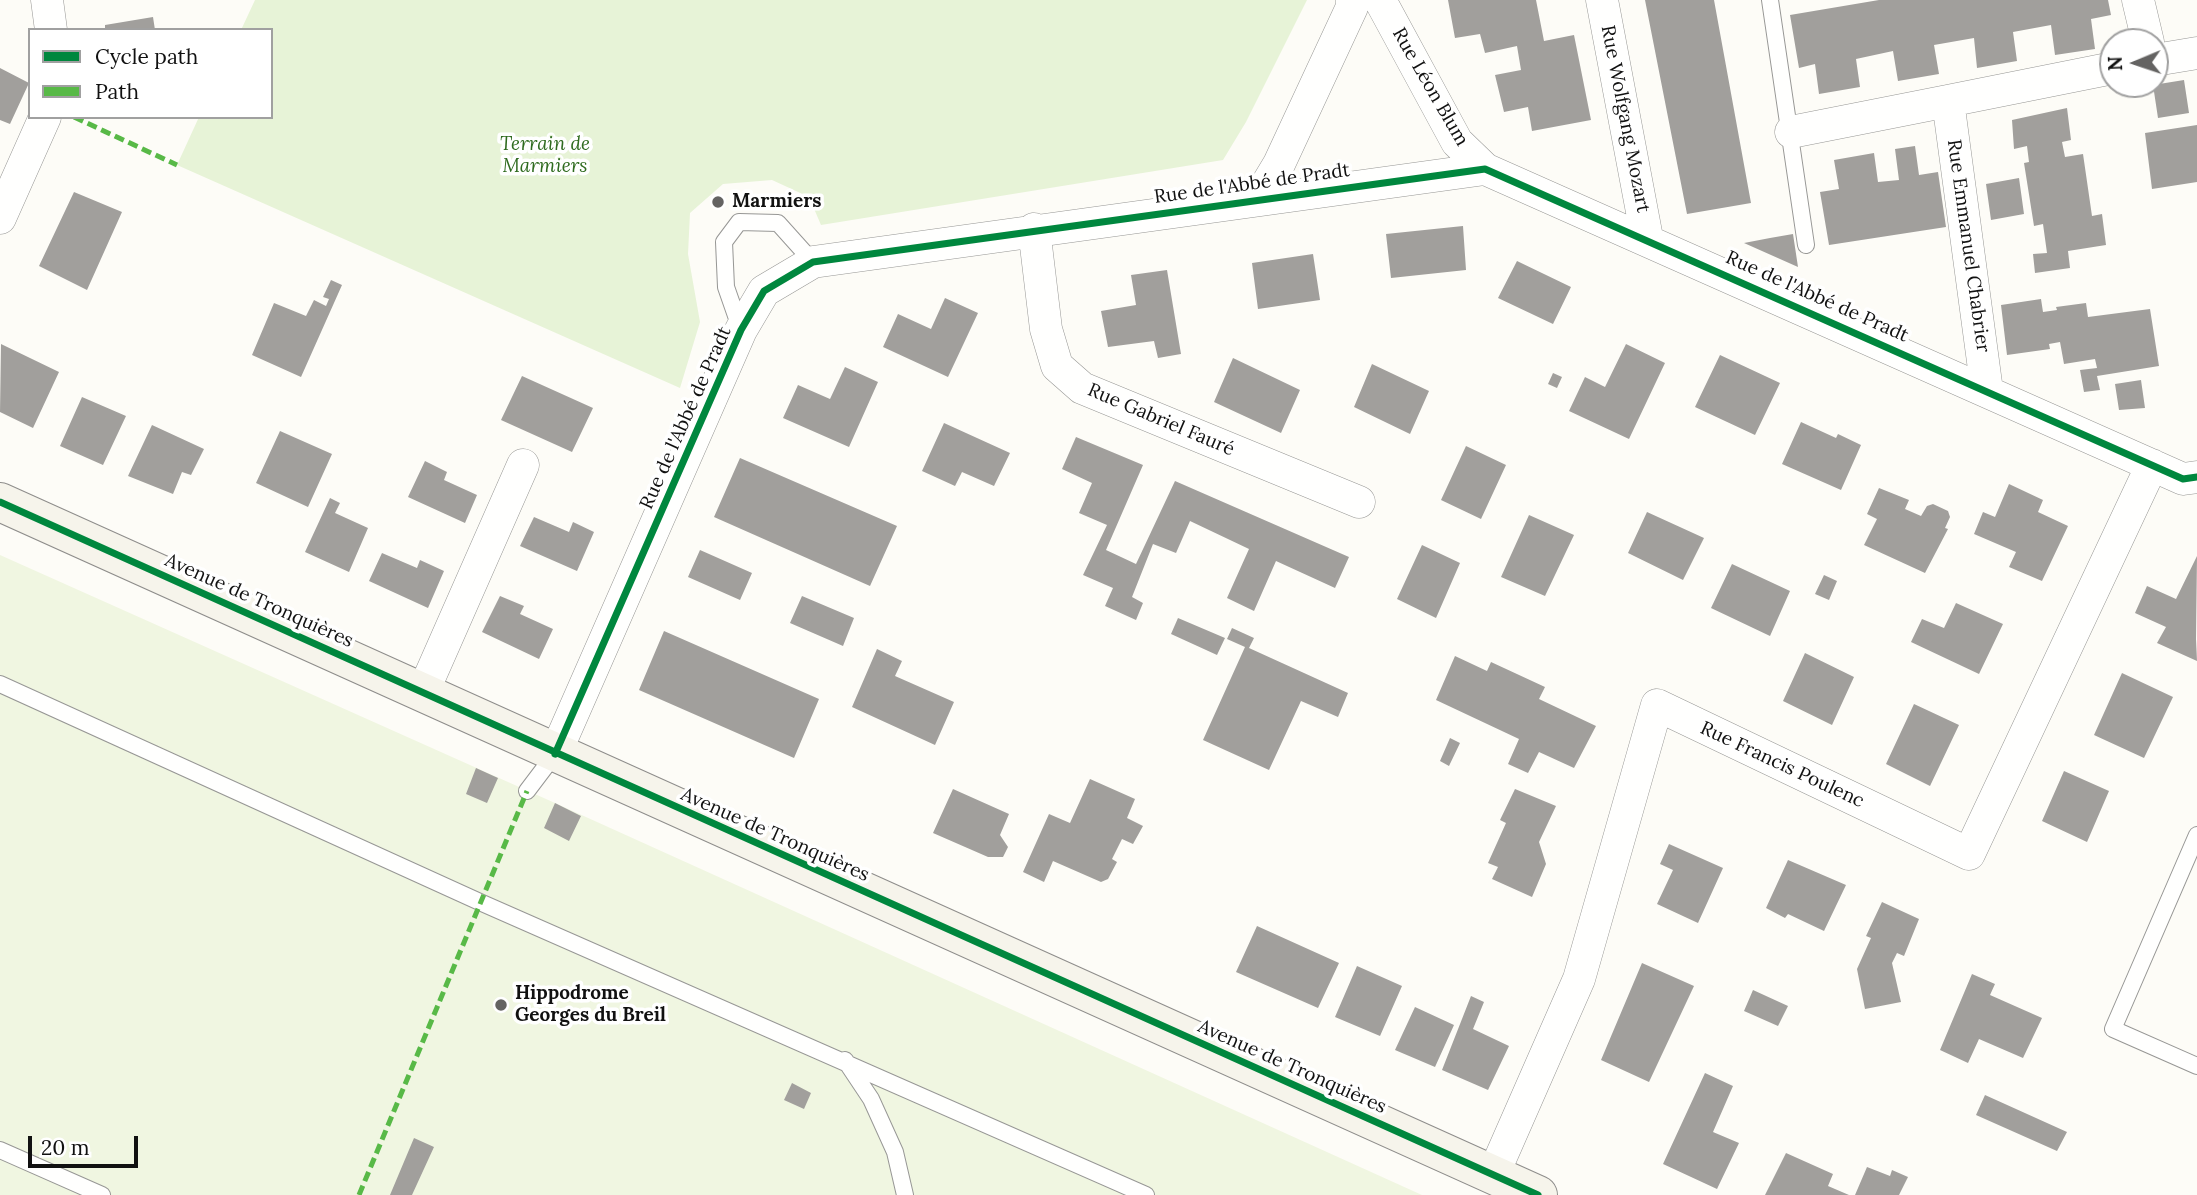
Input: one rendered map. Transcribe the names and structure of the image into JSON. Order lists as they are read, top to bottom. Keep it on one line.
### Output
{"streets":{"street":["Rue Léon Blum","Rue Wolfgang Mozart","Rue de l'Abbé de Pradt","Rue Emmanuel Chabrier","Rue Gabriel Fauré","Avenue de Tronquières","Rue Francis Poulenc"]},"crossings":[["Rue Léon Blum","Rue de l'Abbé de Pradt"],["Rue Wolfgang Mozart","Rue de l'Abbé de Pradt"],["Rue de l'Abbé de Pradt","Rue Emmanuel Chabrier"],["Rue de l'Abbé de Pradt","Rue Gabriel Fauré"],["Rue de l'Abbé de Pradt","Avenue de Tronquières"],["Rue de l'Abbé de Pradt","Rue Francis Poulenc"],["Avenue de Tronquières","Rue Francis Poulenc"]],"parks":["Terrain de Marmiers"],"places":["Marmiers","Hippodrome Georges du Breil"],"legend":["Cycle path","Path"],"scale_bar":"20 m","north":"left"}
